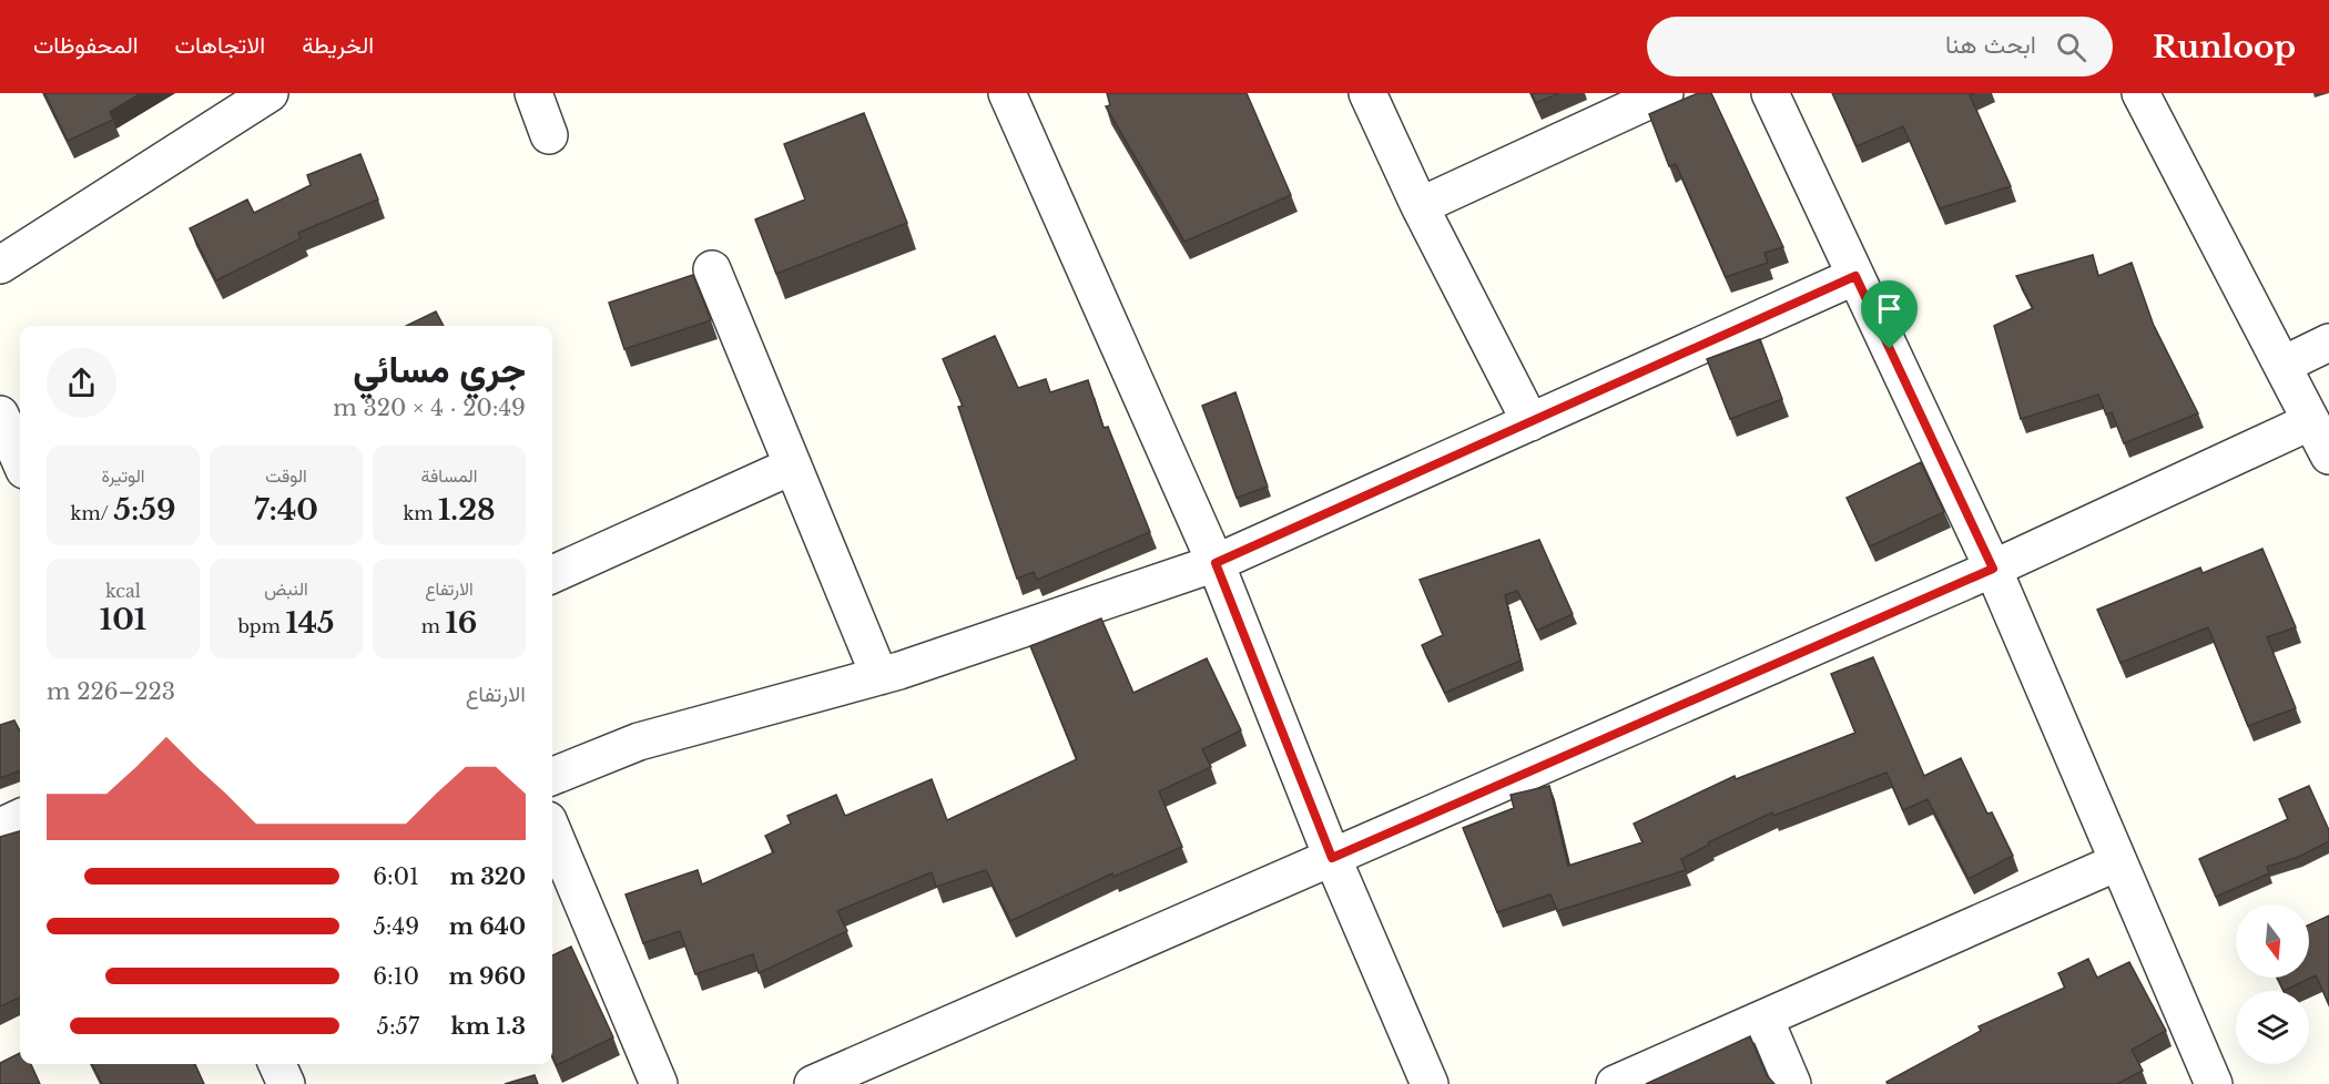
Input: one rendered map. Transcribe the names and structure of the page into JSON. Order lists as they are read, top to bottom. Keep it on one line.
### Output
{"north":"bottom","page":{"header":"Runloop","search":"ابحث هنا","nav":["الخريطة","الاتجاهات","المحفوظات"],"heading":["جري مسائي","20:49 · 4 × 320 m"],"stats":[["المسافة","1.28 km"],["الوقت","7:40"],["الوتيرة","5:59 /km"],["الارتفاع","16 m"],["النبض","145 bpm"],["kcal","101"]],"chart":["الارتفاع","223–226 m"],"list":[{"name":"320 m","note":"6:01"},{"name":"640 m","note":"5:49"},{"name":"960 m","note":"6:10"},{"name":"1.3 km","note":"5:57"}]}}
